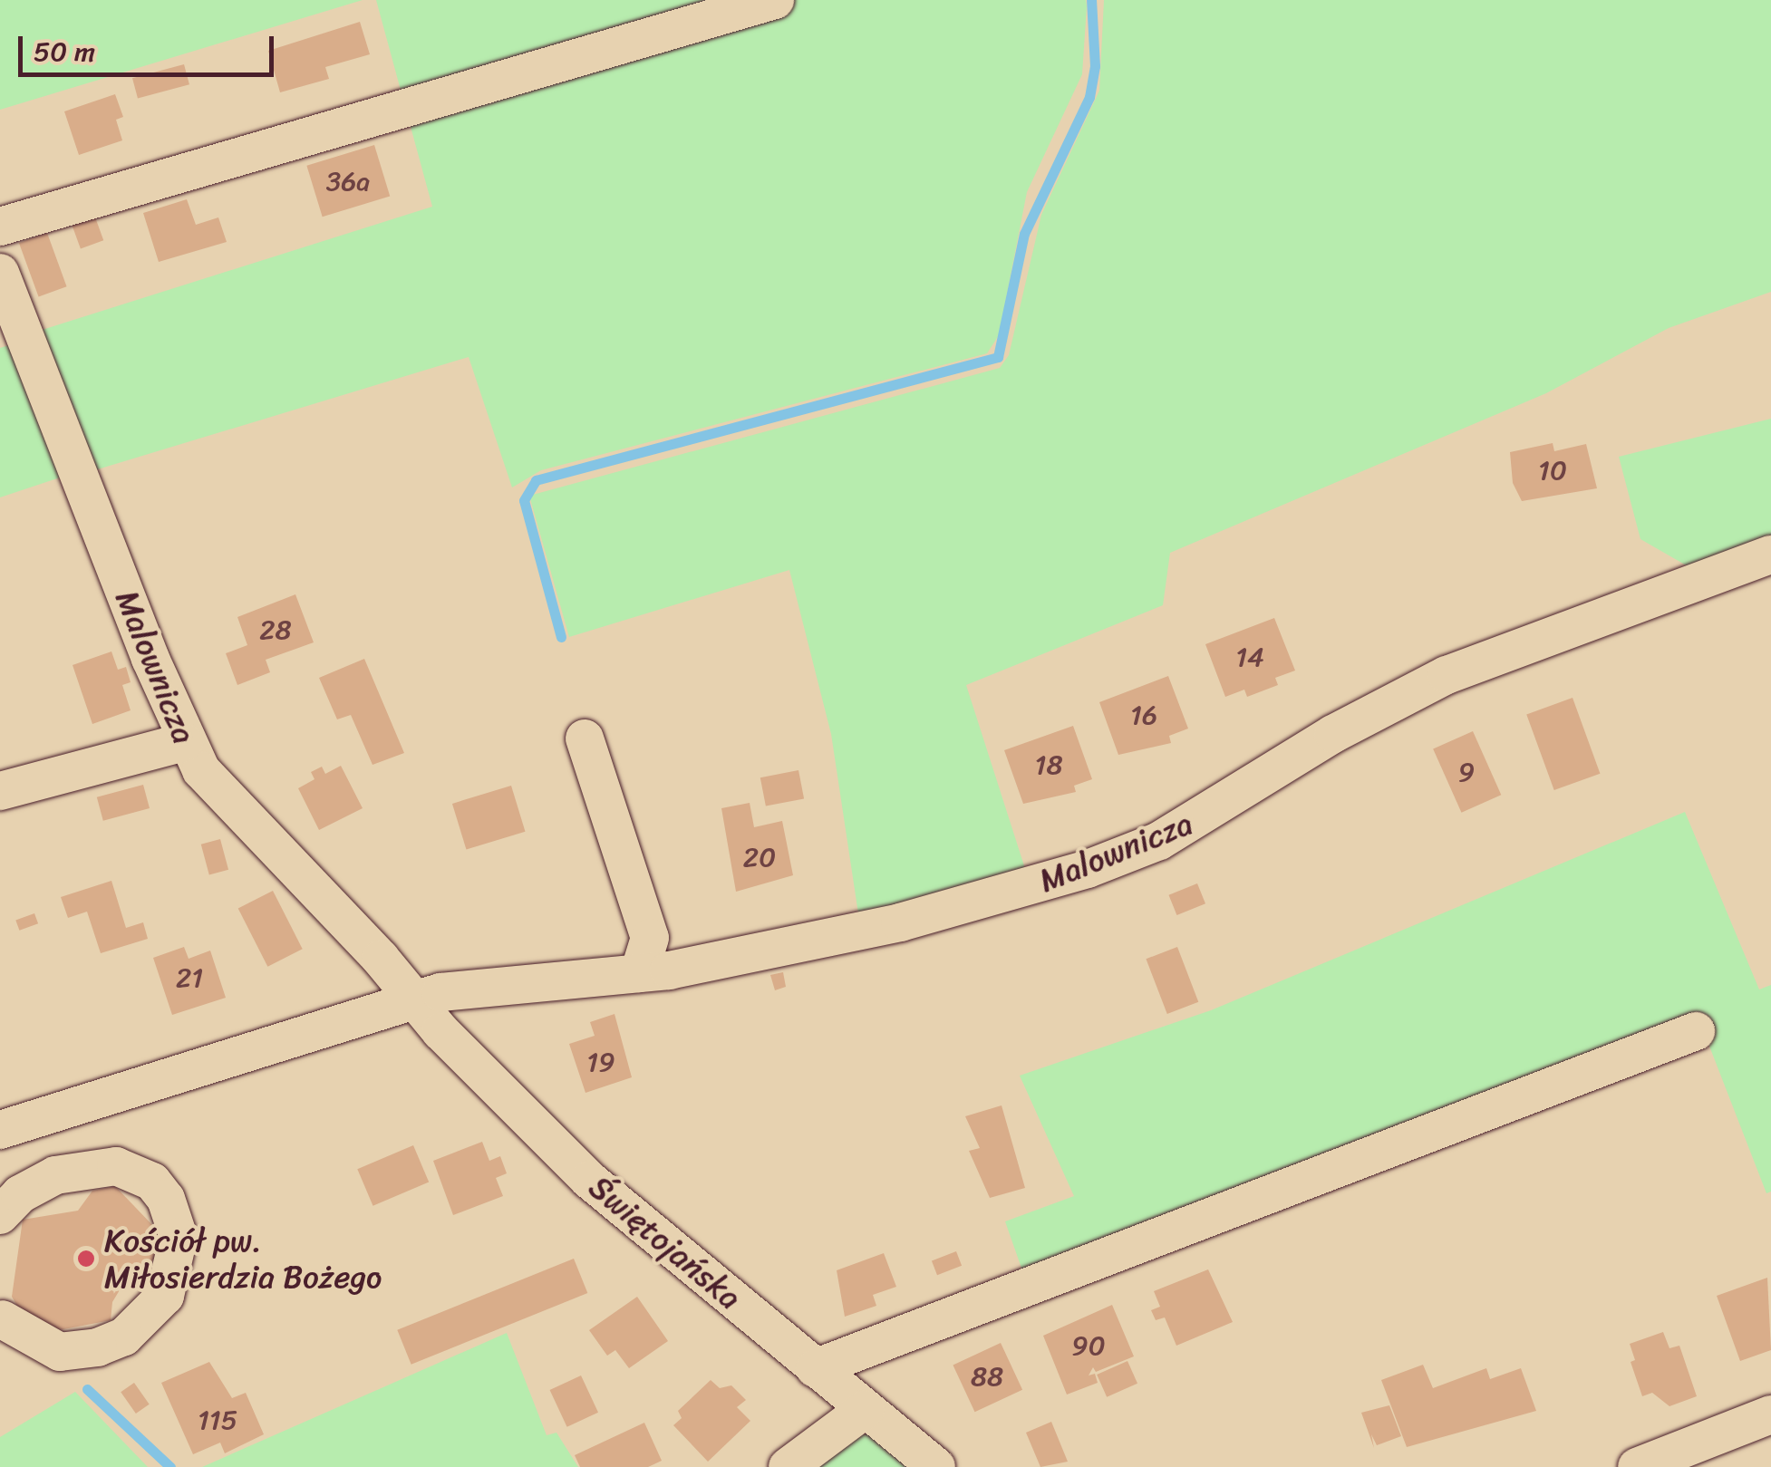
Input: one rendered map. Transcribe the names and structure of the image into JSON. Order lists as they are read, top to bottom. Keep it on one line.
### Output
{"streets":{"street":["Malownicza","Świętojańska"]},"crossings":[["Malownicza","Świętojańska"]],"places":["Kościół pw. Miłosierdzia Bożego"],"house_numbers":["36a","10","28","14","16","18","9","20","21","19","90","88","115"],"scale_bar":"50 m"}
